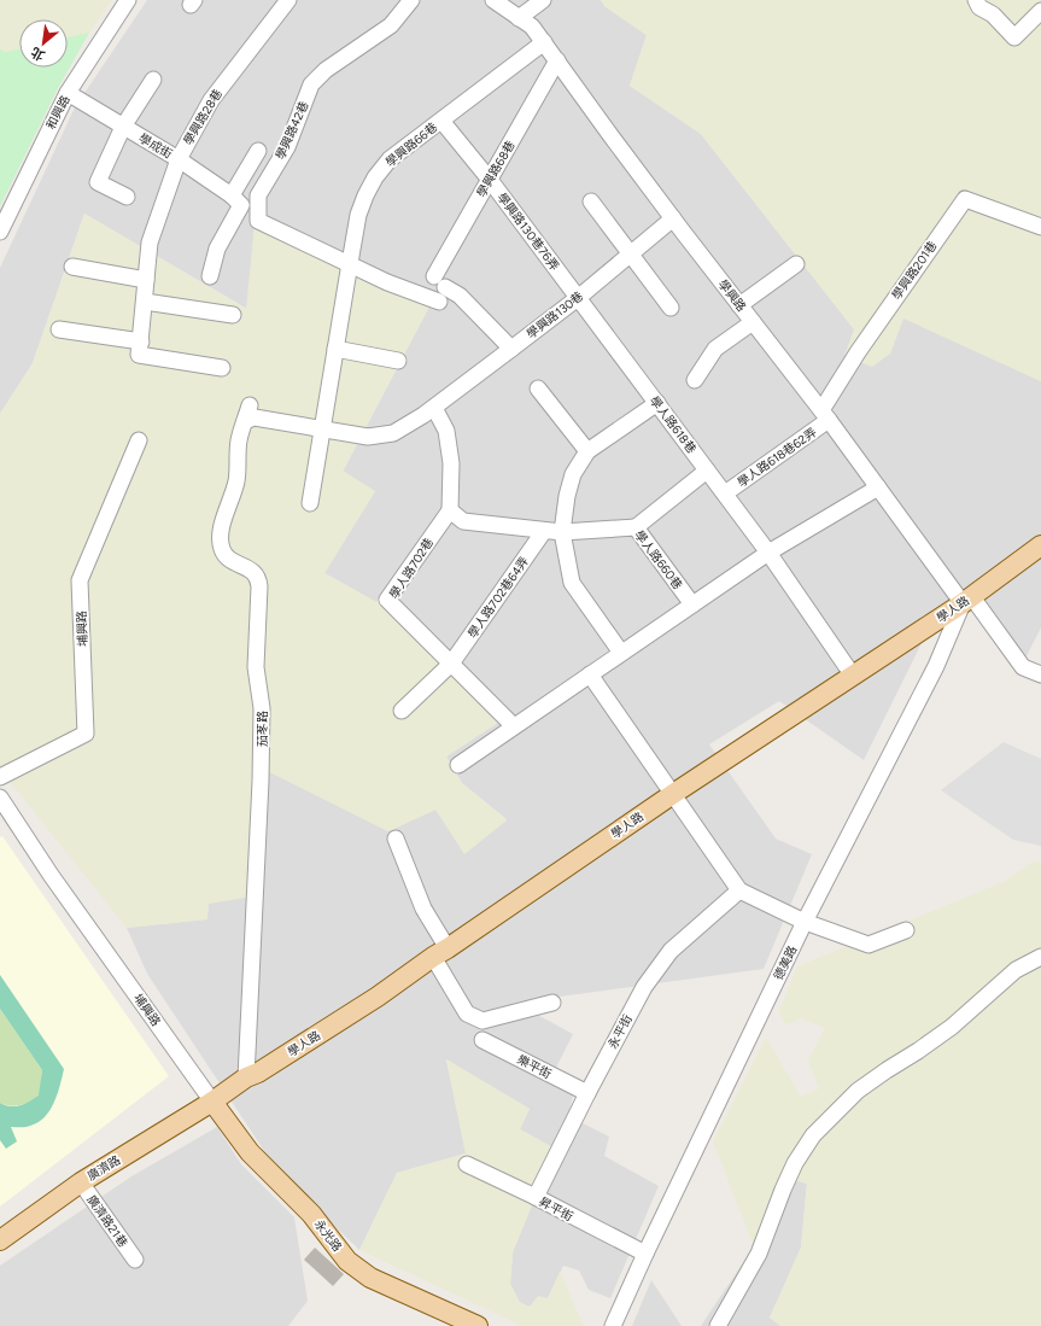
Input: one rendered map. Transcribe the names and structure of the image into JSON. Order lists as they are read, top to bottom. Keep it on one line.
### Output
{"streets":{"main road":["學人路","廣濟路","永光路"],"street":["和興路","學興路28巷","學興路42巷","學興路66巷","學成街","學興路68巷","學興路130巷76弄","學興路201巷","學興路","學興路130巷","學人路618巷","學人路618巷62弄","學人路660巷","學人路702巷","學人路702巷64弄","埔興路","茄苳路","德美路","永平街","樂平街","昇平街","廣濟路21巷"]},"crossings":[["和興路","學成街"],["學興路28巷","學成街"],["學興路42巷","學興路66巷"],["學興路66巷","學興路130巷76弄"],["學興路66巷","學興路"],["學興路66巷","學興路130巷"],["學興路68巷","學興路130巷76弄"],["學興路68巷","學興路"],["學興路68巷","學興路130巷"],["學興路130巷76弄","學興路130巷"],["學興路130巷76弄","學人路618巷"],["學興路201巷","學興路"],["學興路201巷","學人路618巷62弄"],["學興路","學興路130巷"],["學興路","學人路618巷62弄"],["學興路","學人路"],["學興路","德美路"],["學興路130巷","學人路618巷"],["學興路130巷","茄苳路"],["學人路618巷","學人路618巷62弄"],["學人路618巷","學人路"],["學人路660巷","學人路702巷"],["學人路660巷","學人路702巷64弄"],["學人路702巷","學人路702巷64弄"],["學人路","埔興路"],["學人路","茄苳路"],["學人路","德美路"],["學人路","廣濟路"],["學人路","永光路"],["埔興路","廣濟路"],["埔興路","永光路"],["德美路","昇平街"],["永平街","樂平街"],["永平街","昇平街"],["廣濟路","廣濟路21巷"],["廣濟路","永光路"]],"north":"bottom left"}
